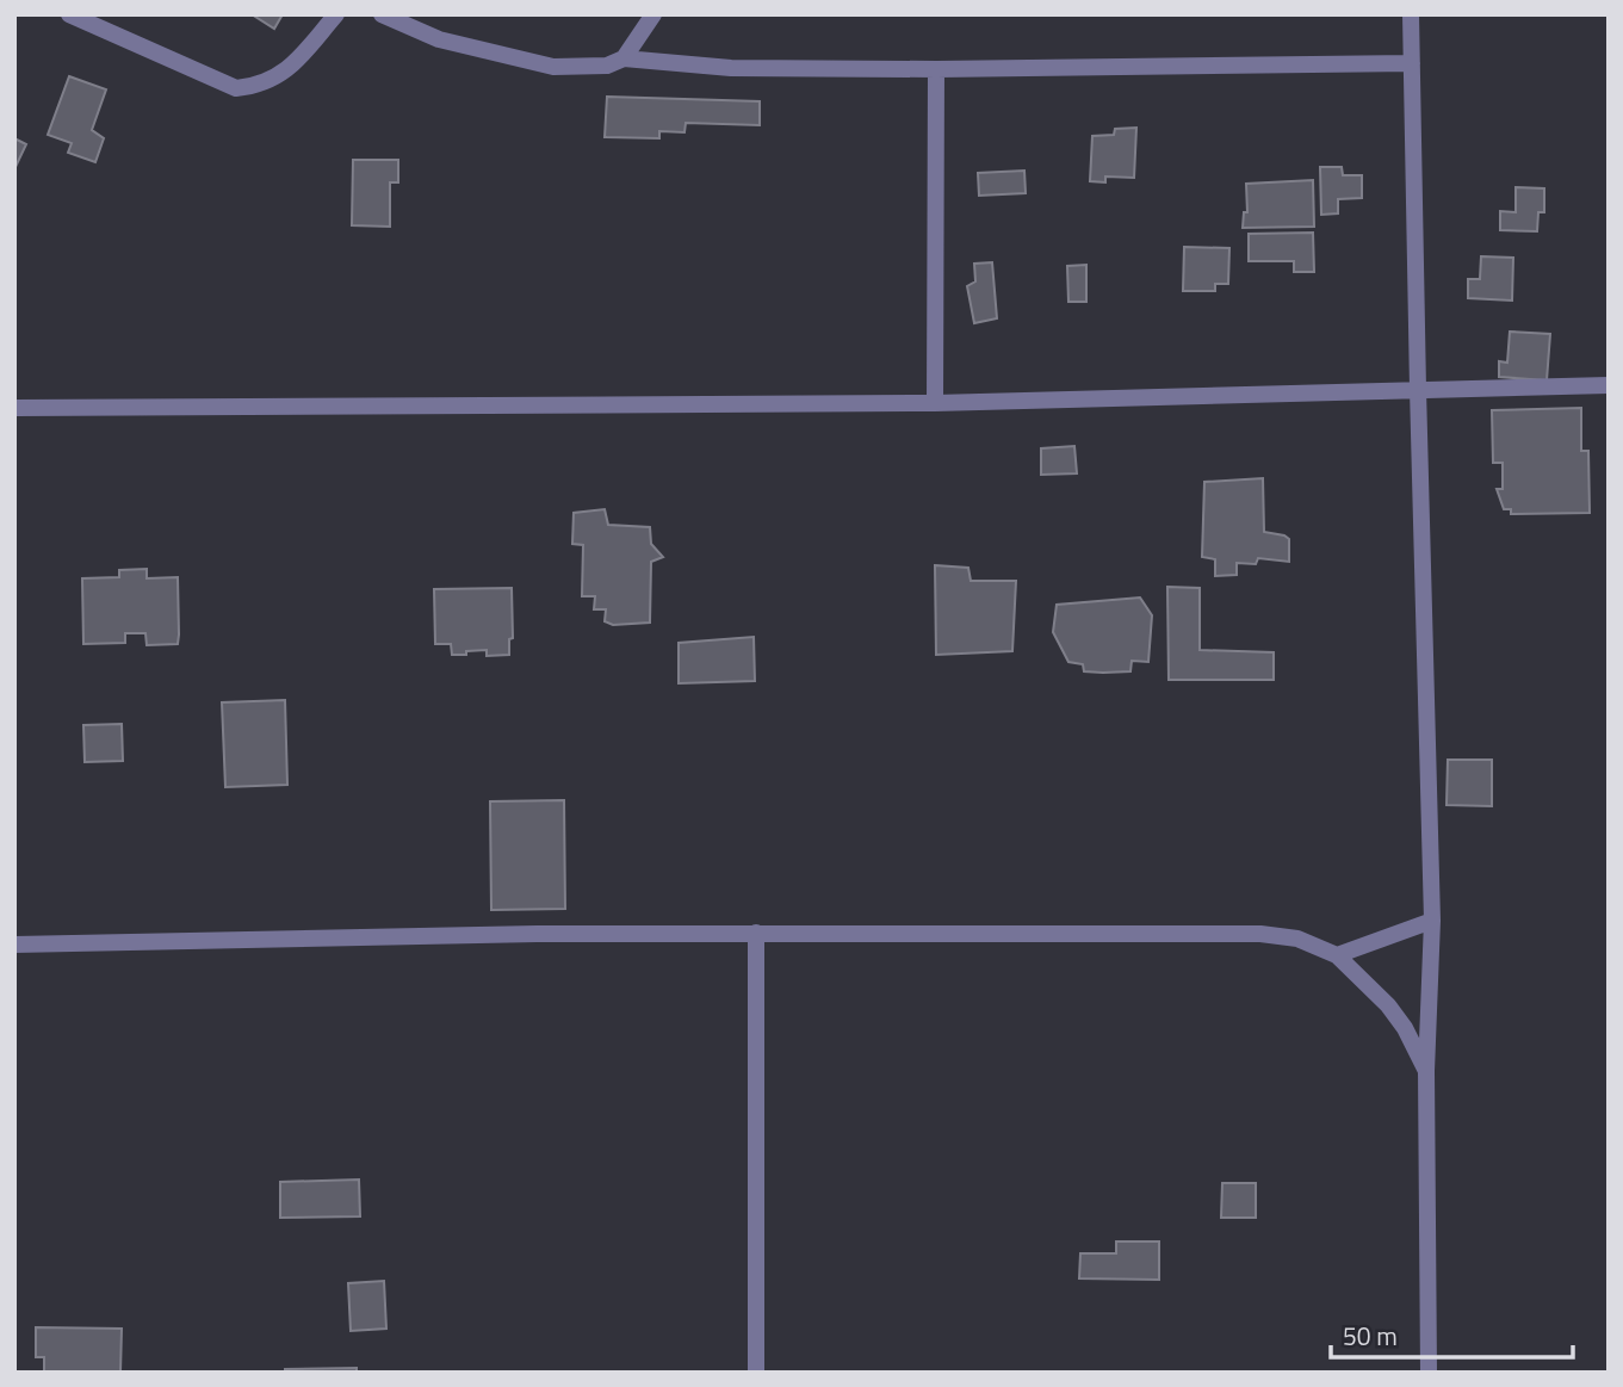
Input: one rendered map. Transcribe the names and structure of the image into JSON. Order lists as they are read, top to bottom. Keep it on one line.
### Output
{"scale_bar":"50 m"}
